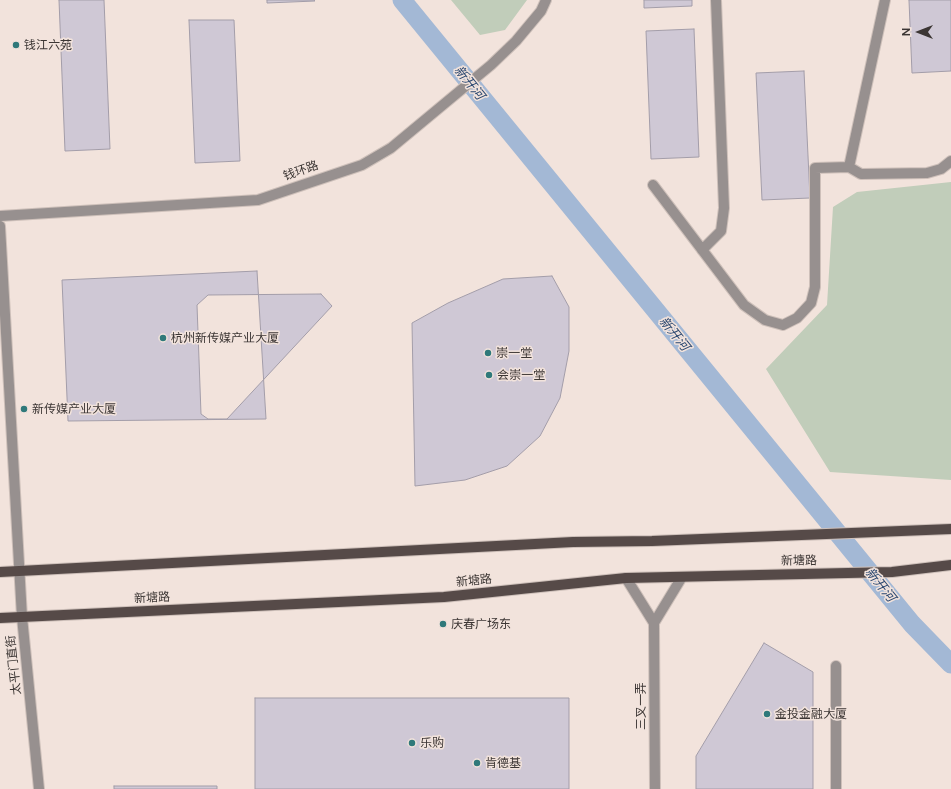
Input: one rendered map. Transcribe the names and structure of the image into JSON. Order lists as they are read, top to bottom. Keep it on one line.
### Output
{"streets":{"main road":["新塘路"],"street":["钱环路","太平门直街","三叉一弄"]},"crossings":[["新塘路","太平门直街"]],"water":["新开河"],"places":["钱江六苑","杭州新传媒产业大厦","崇一堂","会崇一堂","新传媒产业大厦","庆春广场东","金投金融大厦","乐购","肯德基"],"north":"left"}
